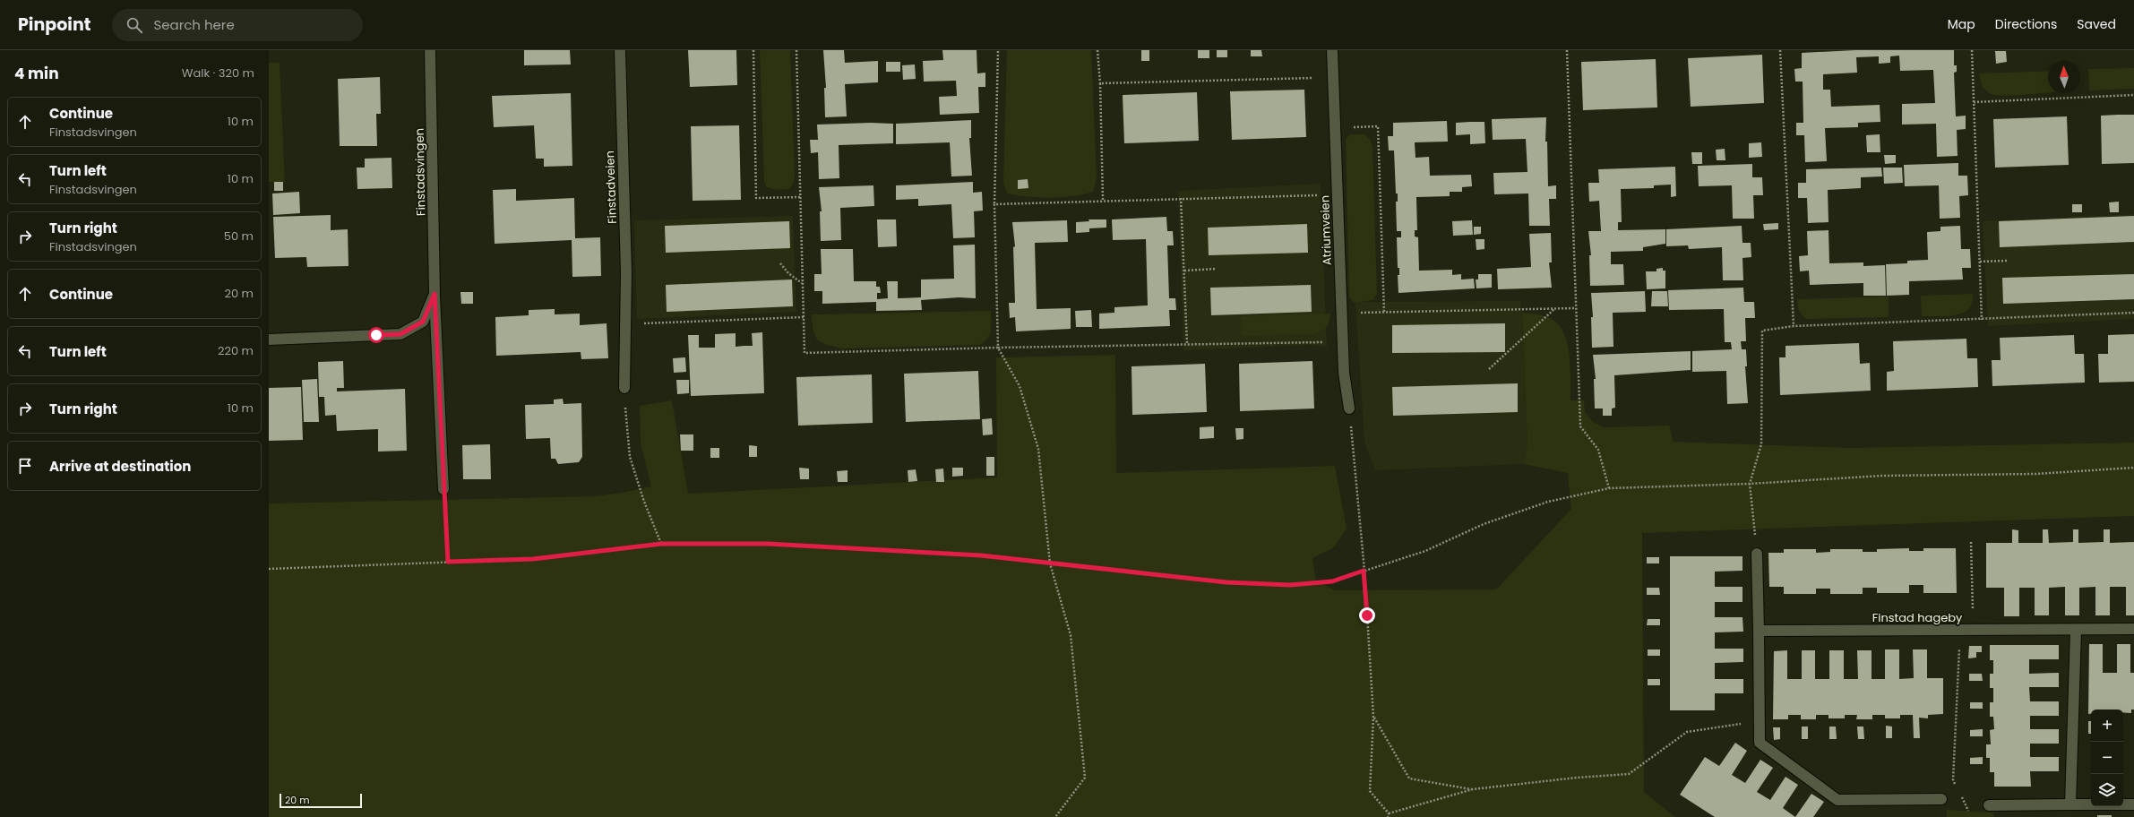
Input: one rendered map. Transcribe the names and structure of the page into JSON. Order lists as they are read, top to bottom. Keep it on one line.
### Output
{"streets":{"street":["Finstadsvingen","Finstadveien","Atriumveien","Finstad hageby"]},"scale_bar":"20 m","north":"top","page":{"header":"Pinpoint","search":"Search here","nav":["Map","Directions","Saved"],"heading":["4 min","Walk · 320 m"],"list":[["Continue","Finstadsvingen","10 m"],["Turn left","Finstadsvingen","10 m"],["Turn right","Finstadsvingen","50 m"],["Continue","20 m"],["Turn left","220 m"],["Turn right","10 m"],"Arrive at destination"],"map_buttons":["+","−"],"scale":"20 m"}}
